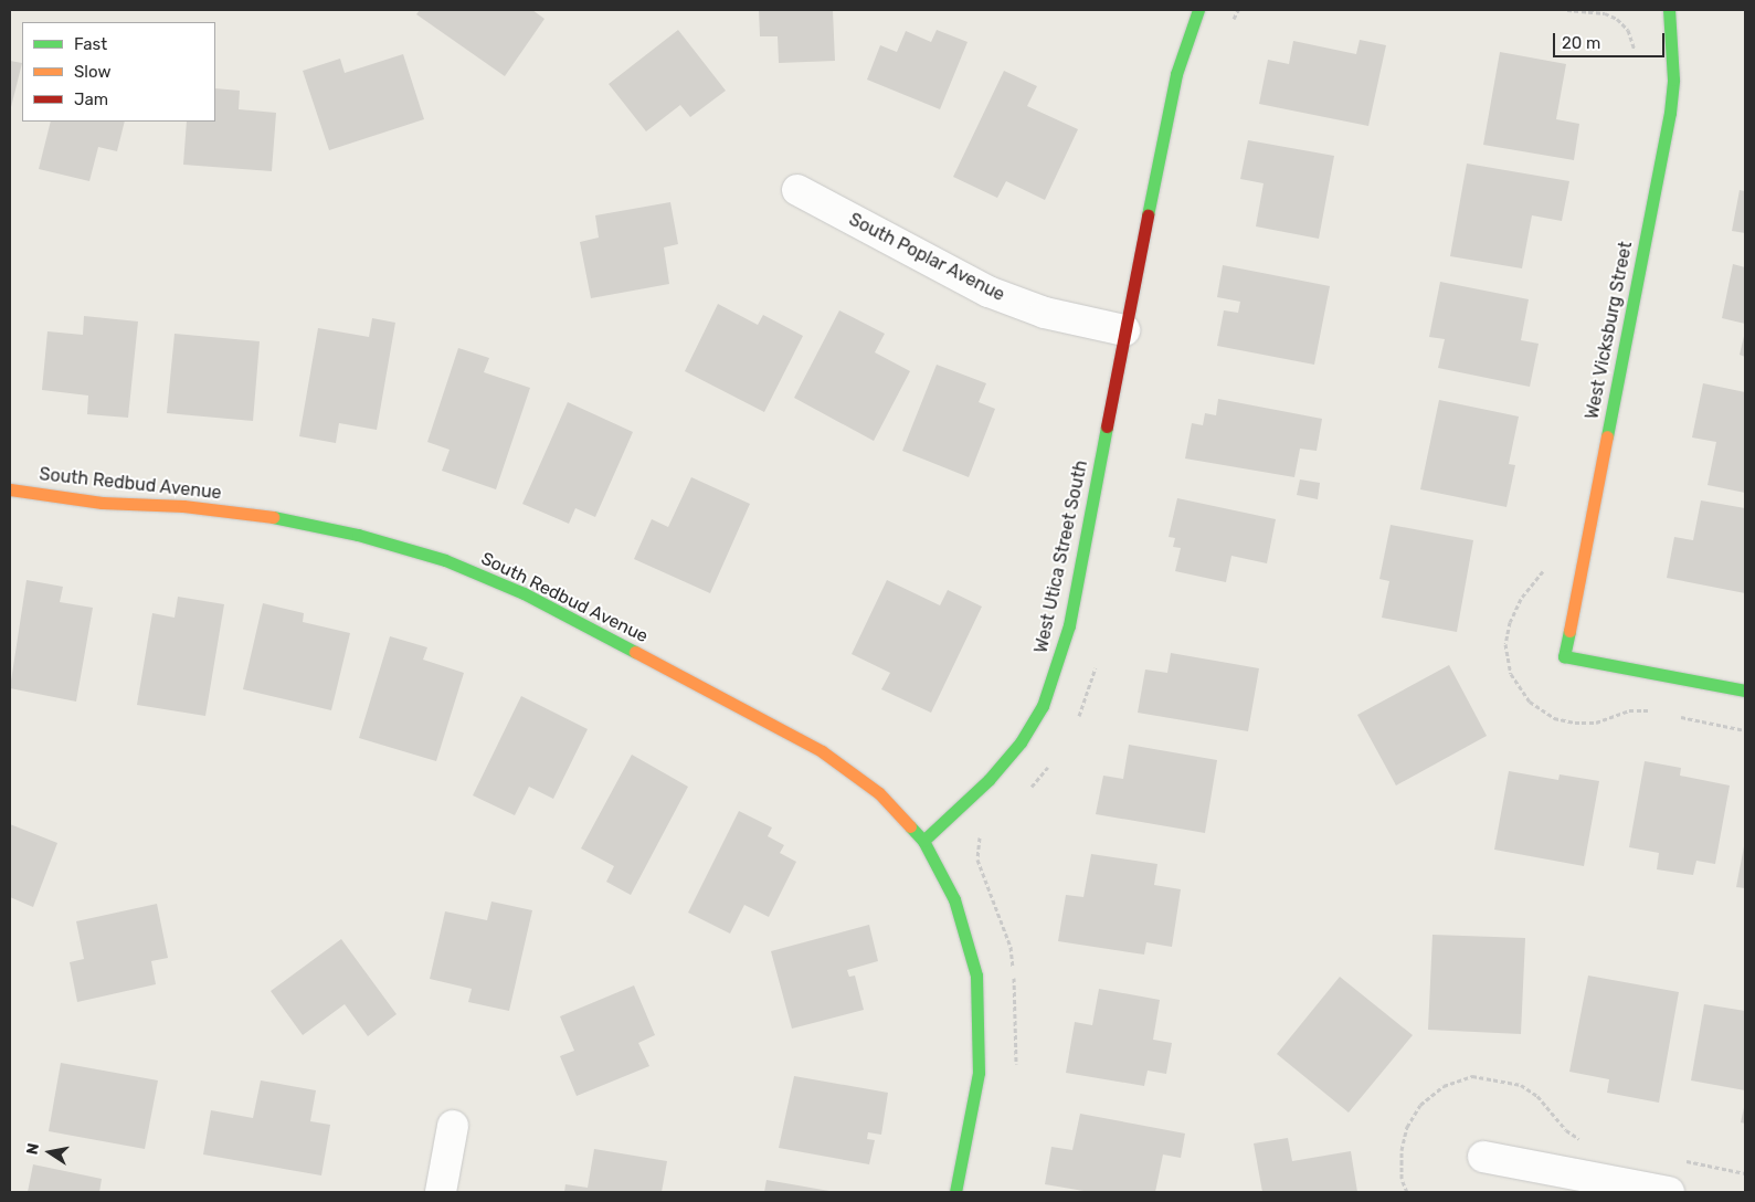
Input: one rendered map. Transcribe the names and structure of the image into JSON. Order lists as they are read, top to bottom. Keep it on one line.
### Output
{"streets":{"street":["South Poplar Avenue","West Vicksburg Street","South Redbud Avenue","West Utica Street South"]},"crossings":[["South Poplar Avenue","West Utica Street South"],["South Redbud Avenue","West Utica Street South"]],"legend":["Fast","Slow","Jam"],"scale_bar":"20 m","north":"left"}
